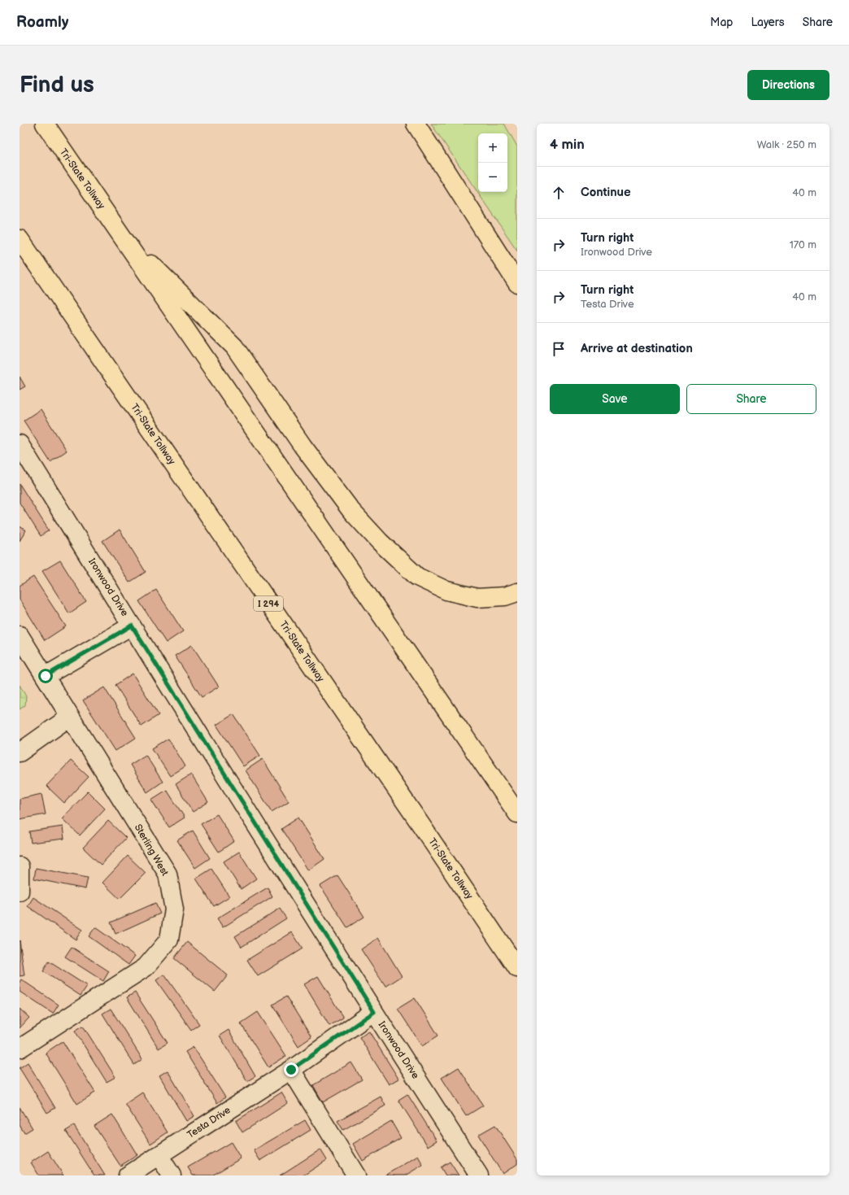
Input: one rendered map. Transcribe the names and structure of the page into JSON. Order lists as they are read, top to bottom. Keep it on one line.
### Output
{"streets":{"highway":["Tri-State Tollway","I 294"],"street":["Ironwood Drive","Sterling West","Testa Drive"]},"crossings":[["Ironwood Drive","Testa Drive"]],"page":{"header":"Roamly","nav":["Map","Layers","Share"],"buttons":["Directions",["Save","Share"]],"title":"Find us","heading":["4 min","Walk · 250 m"],"map_buttons":["+","−"],"list":[["Continue","40 m"],["Turn right","Ironwood Drive","170 m"],["Turn right","Testa Drive","40 m"],"Arrive at destination"]}}
